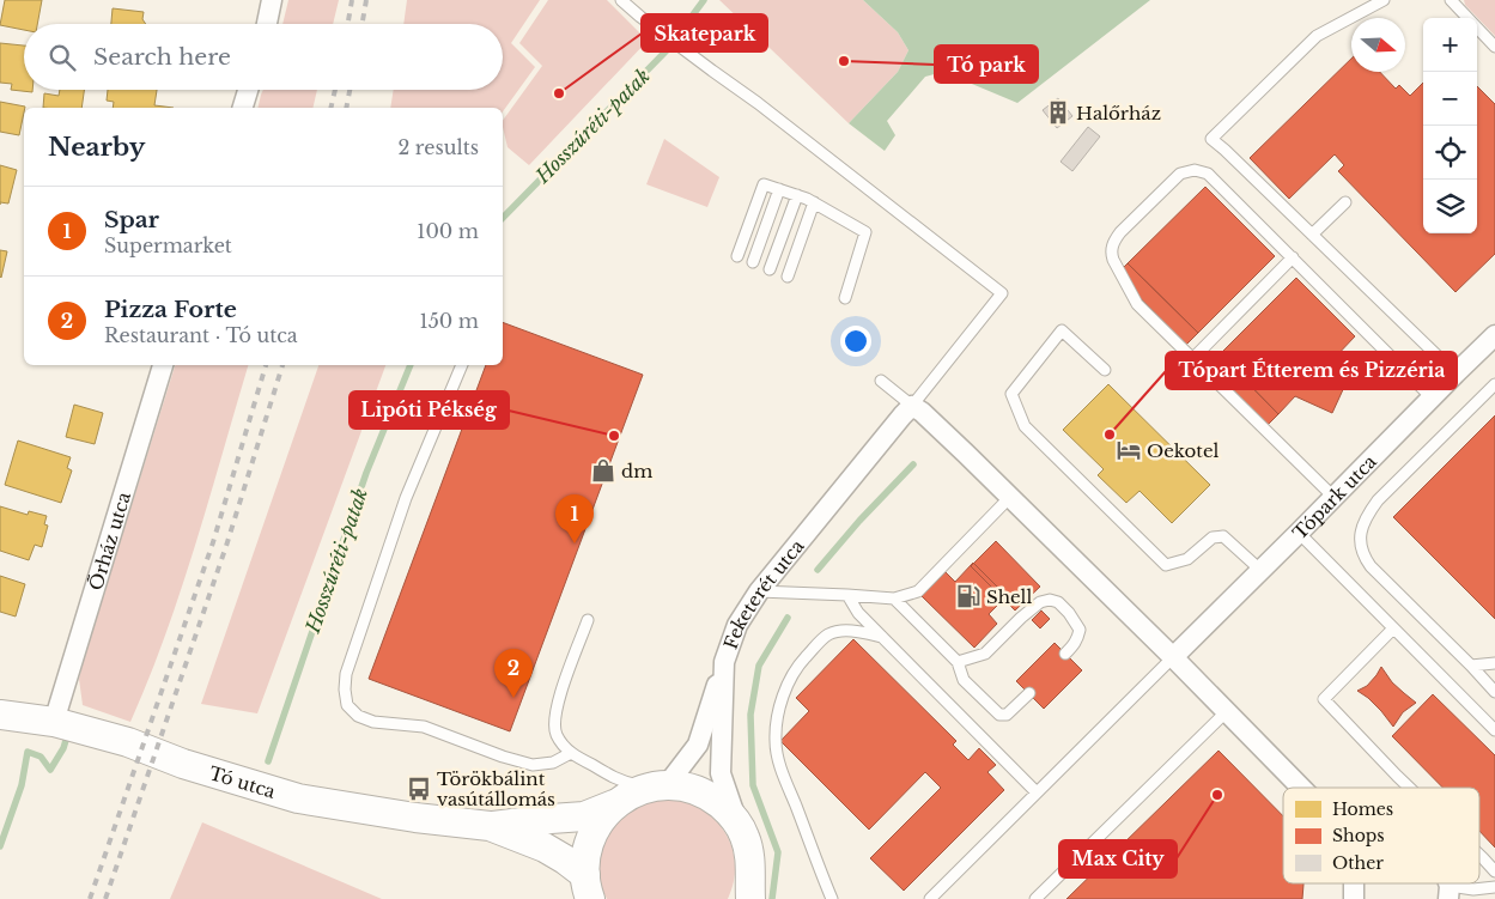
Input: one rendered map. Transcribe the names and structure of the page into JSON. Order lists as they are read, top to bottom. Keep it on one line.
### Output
{"streets":{"main road":["Tó utca"],"street":["Tópark utca","Őrház utca","Feketerét utca"]},"crossings":[["Őrház utca","Tó utca"]],"water":["Hosszúréti-patak"],"places":{"other":["Tó park","Skatepark","Tópart Étterem és Pizzéria","Lipóti Pékség","Max City"],"building":["Halőrház"],"hotel":["Oekotel"],"shop":["dm"],"fuel station":["Shell"],"bus stop":["Törökbálint vasútállomás"]},"legend":["Homes","Shops","Other"],"north":"right","page":{"map_buttons":["+","−"],"search":"Search here","heading":["Nearby","2 results"],"list":[{"mark":"1","name":"Spar","note":"Supermarket","value":"100 m"},{"mark":"2","name":"Pizza Forte","note":"Restaurant · Tó utca","value":"150 m"}],"pins":["1","2"]}}
